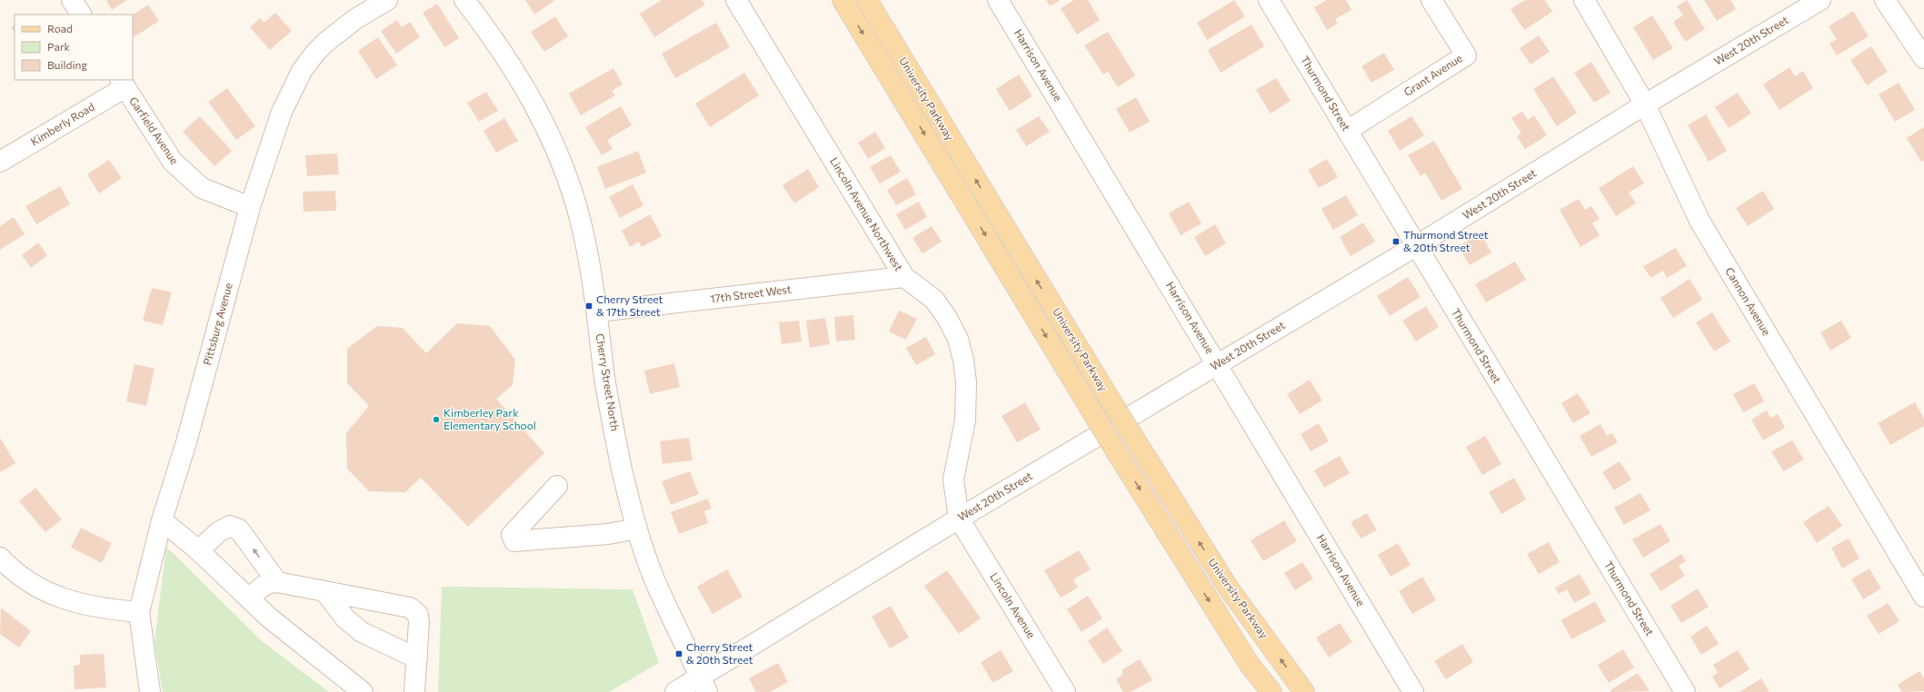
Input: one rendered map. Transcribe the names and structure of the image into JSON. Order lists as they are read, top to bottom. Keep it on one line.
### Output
{"streets":{"main road":["University Parkway"],"street":["West 20th Street","Harrison Avenue","Grant Avenue","Thurmond Street","Kimberly Road","Garfield Avenue","Lincoln Avenue Northwest","17th Street West","Cannon Avenue","Pittsburg Avenue","Cherry Street North","Lincoln Avenue"]},"crossings":[["West 20th Street","Harrison Avenue"],["West 20th Street","Thurmond Street"],["West 20th Street","Lincoln Avenue Northwest"],["West 20th Street","Cannon Avenue"],["West 20th Street","Cherry Street North"],["West 20th Street","Lincoln Avenue"],["Grant Avenue","Thurmond Street"],["Kimberly Road","Garfield Avenue"],["Garfield Avenue","Pittsburg Avenue"],["Lincoln Avenue Northwest","17th Street West"],["Lincoln Avenue Northwest","Lincoln Avenue"],["17th Street West","Cherry Street North"]],"places":{"transit":["Thurmond Street & 20th Street","Cherry Street & 17th Street","Cherry Street & 20th Street"],"other":["Kimberley Park Elementary School"]},"legend":["Road","Park","Building"]}
